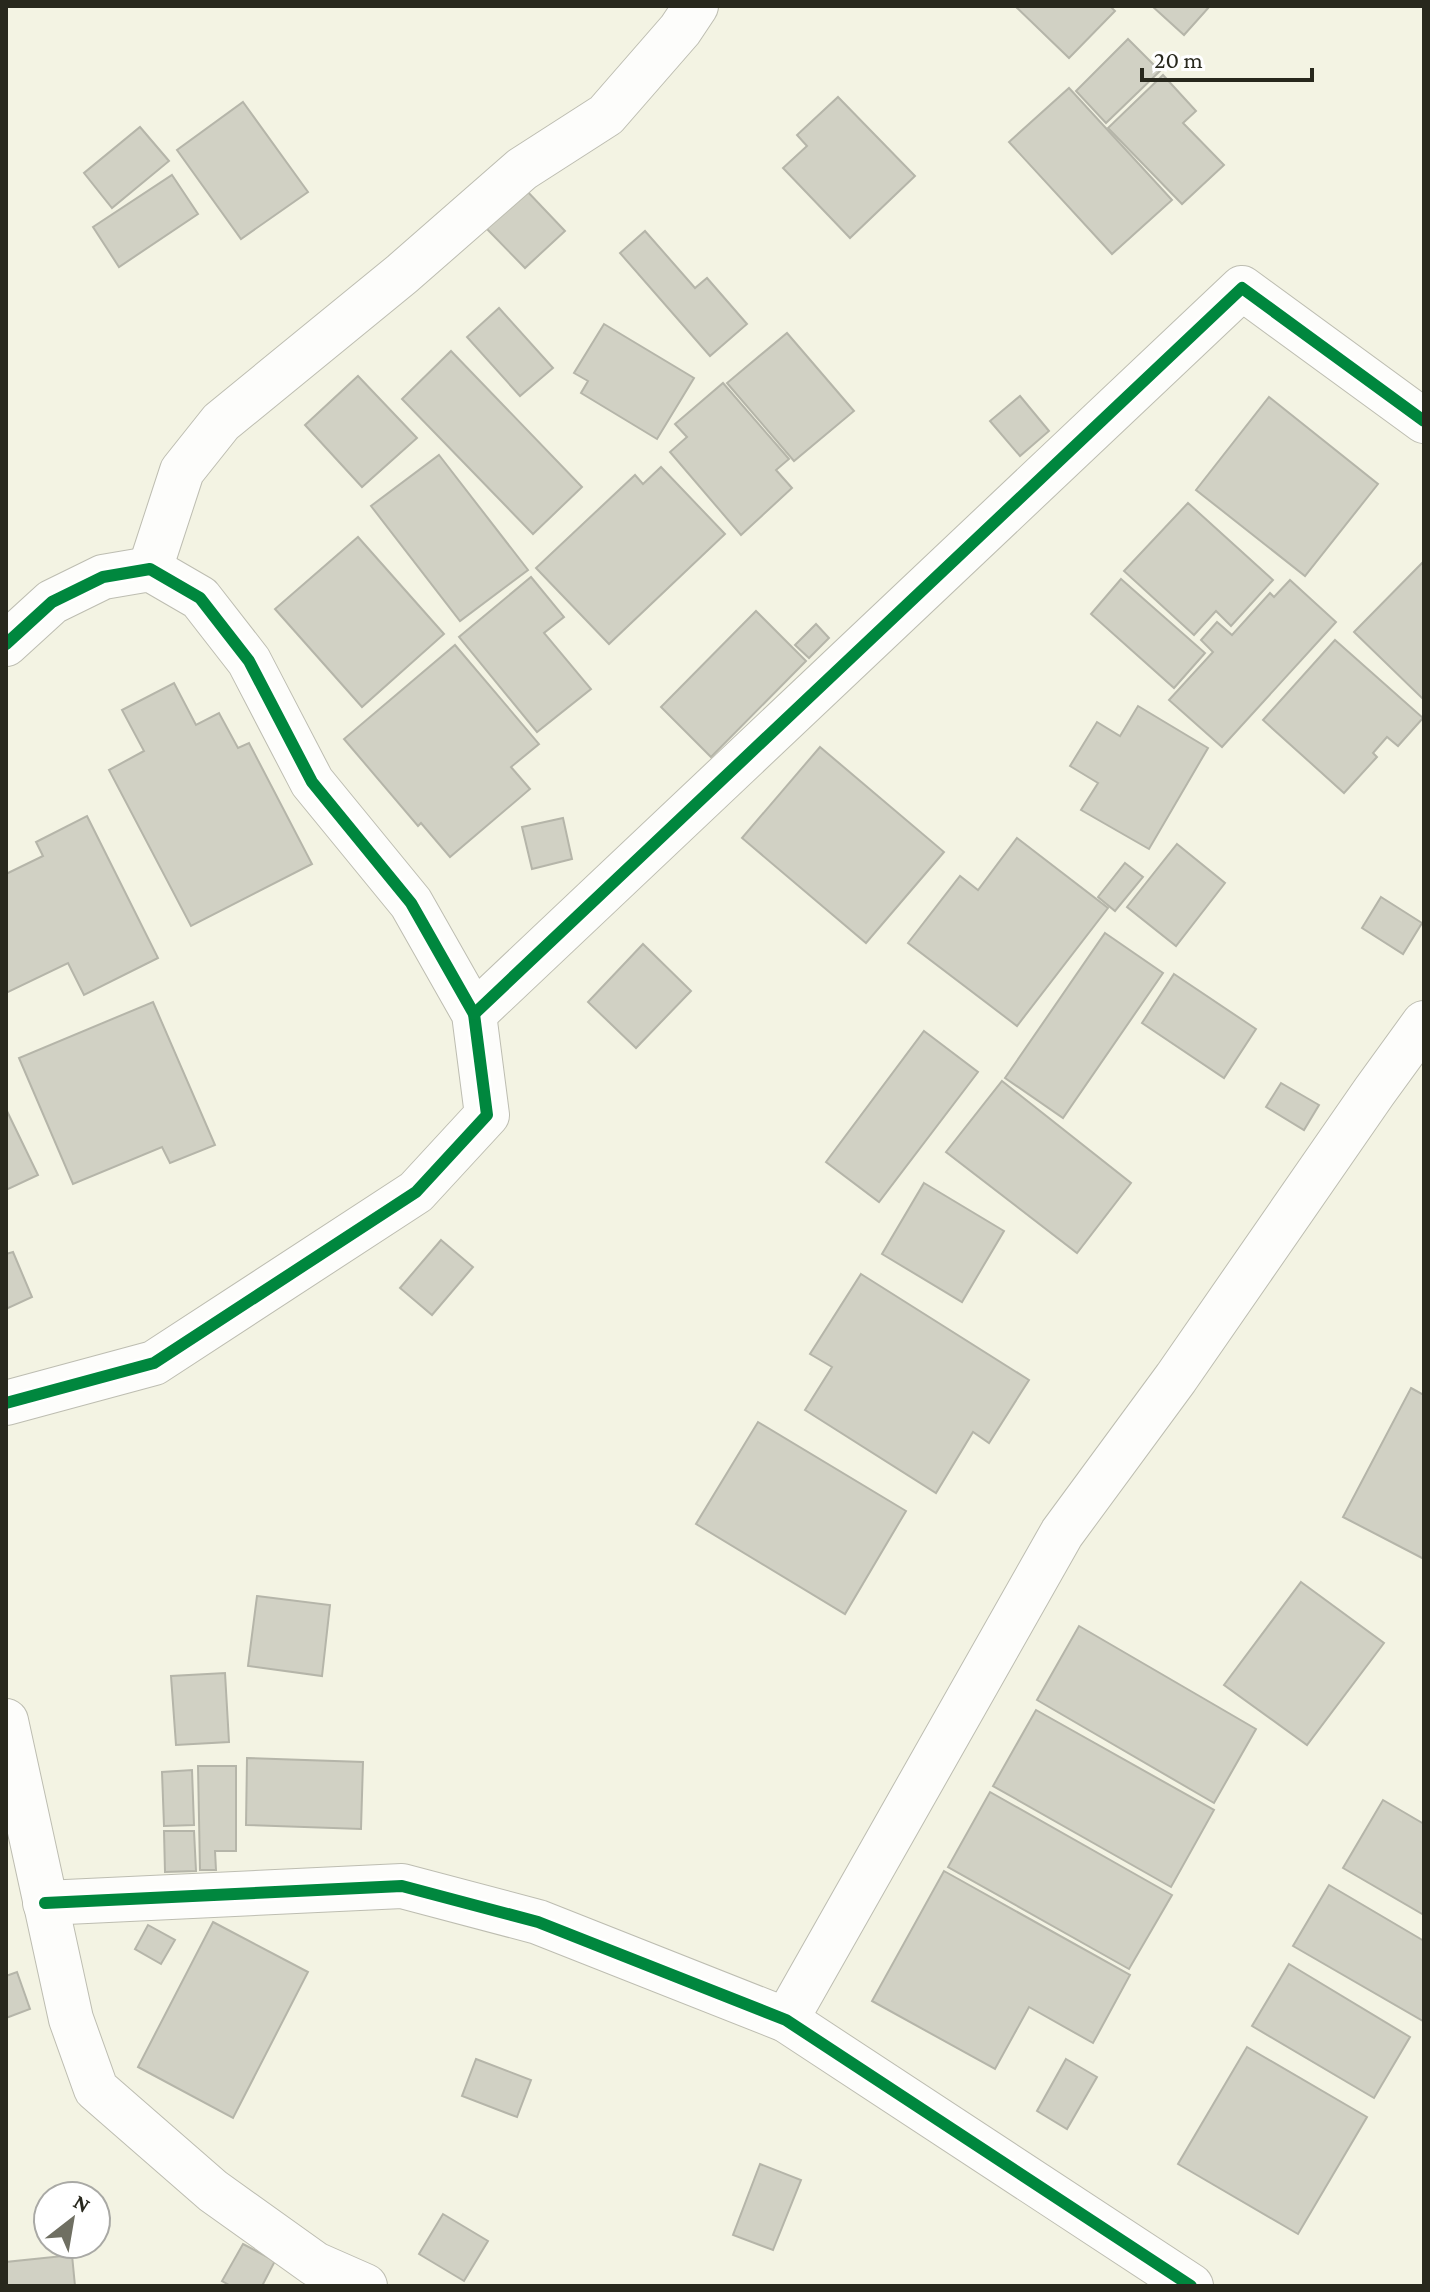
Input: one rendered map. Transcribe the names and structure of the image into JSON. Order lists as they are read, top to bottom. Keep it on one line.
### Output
{"scale_bar":"20 m","north":"top right"}
